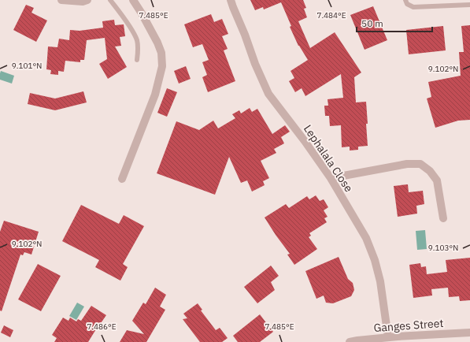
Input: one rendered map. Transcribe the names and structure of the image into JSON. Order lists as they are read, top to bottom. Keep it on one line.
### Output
{"streets":{"street":["Lephalala Close","Ganges Street"]},"crossings":[["Lephalala Close","Ganges Street"]],"scale_bar":"50 m","coordinates":["7.485°E","7.484°E","9.101°N","9.102°N","9.103°N","7.486°E"]}
